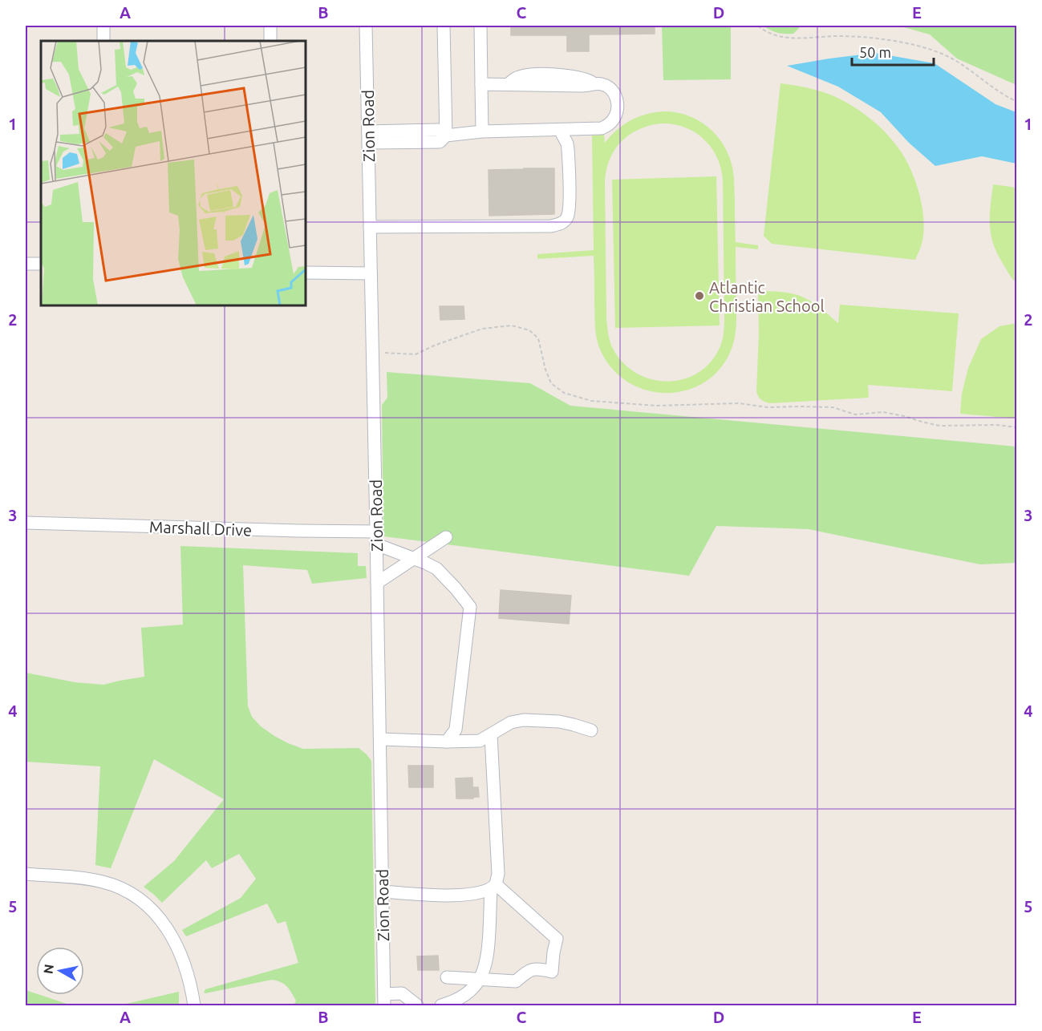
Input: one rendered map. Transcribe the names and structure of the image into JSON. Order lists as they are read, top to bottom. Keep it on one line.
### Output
{"streets":{"street":["Zion Road","Marshall Drive"]},"crossings":[["Zion Road","Marshall Drive"]],"places":["Atlantic Christian School"],"scale_bar":"50 m","north":"left","grid":{"columns":["A","B","C","D","E"],"rows":["1","2","3","4","5"]}}
